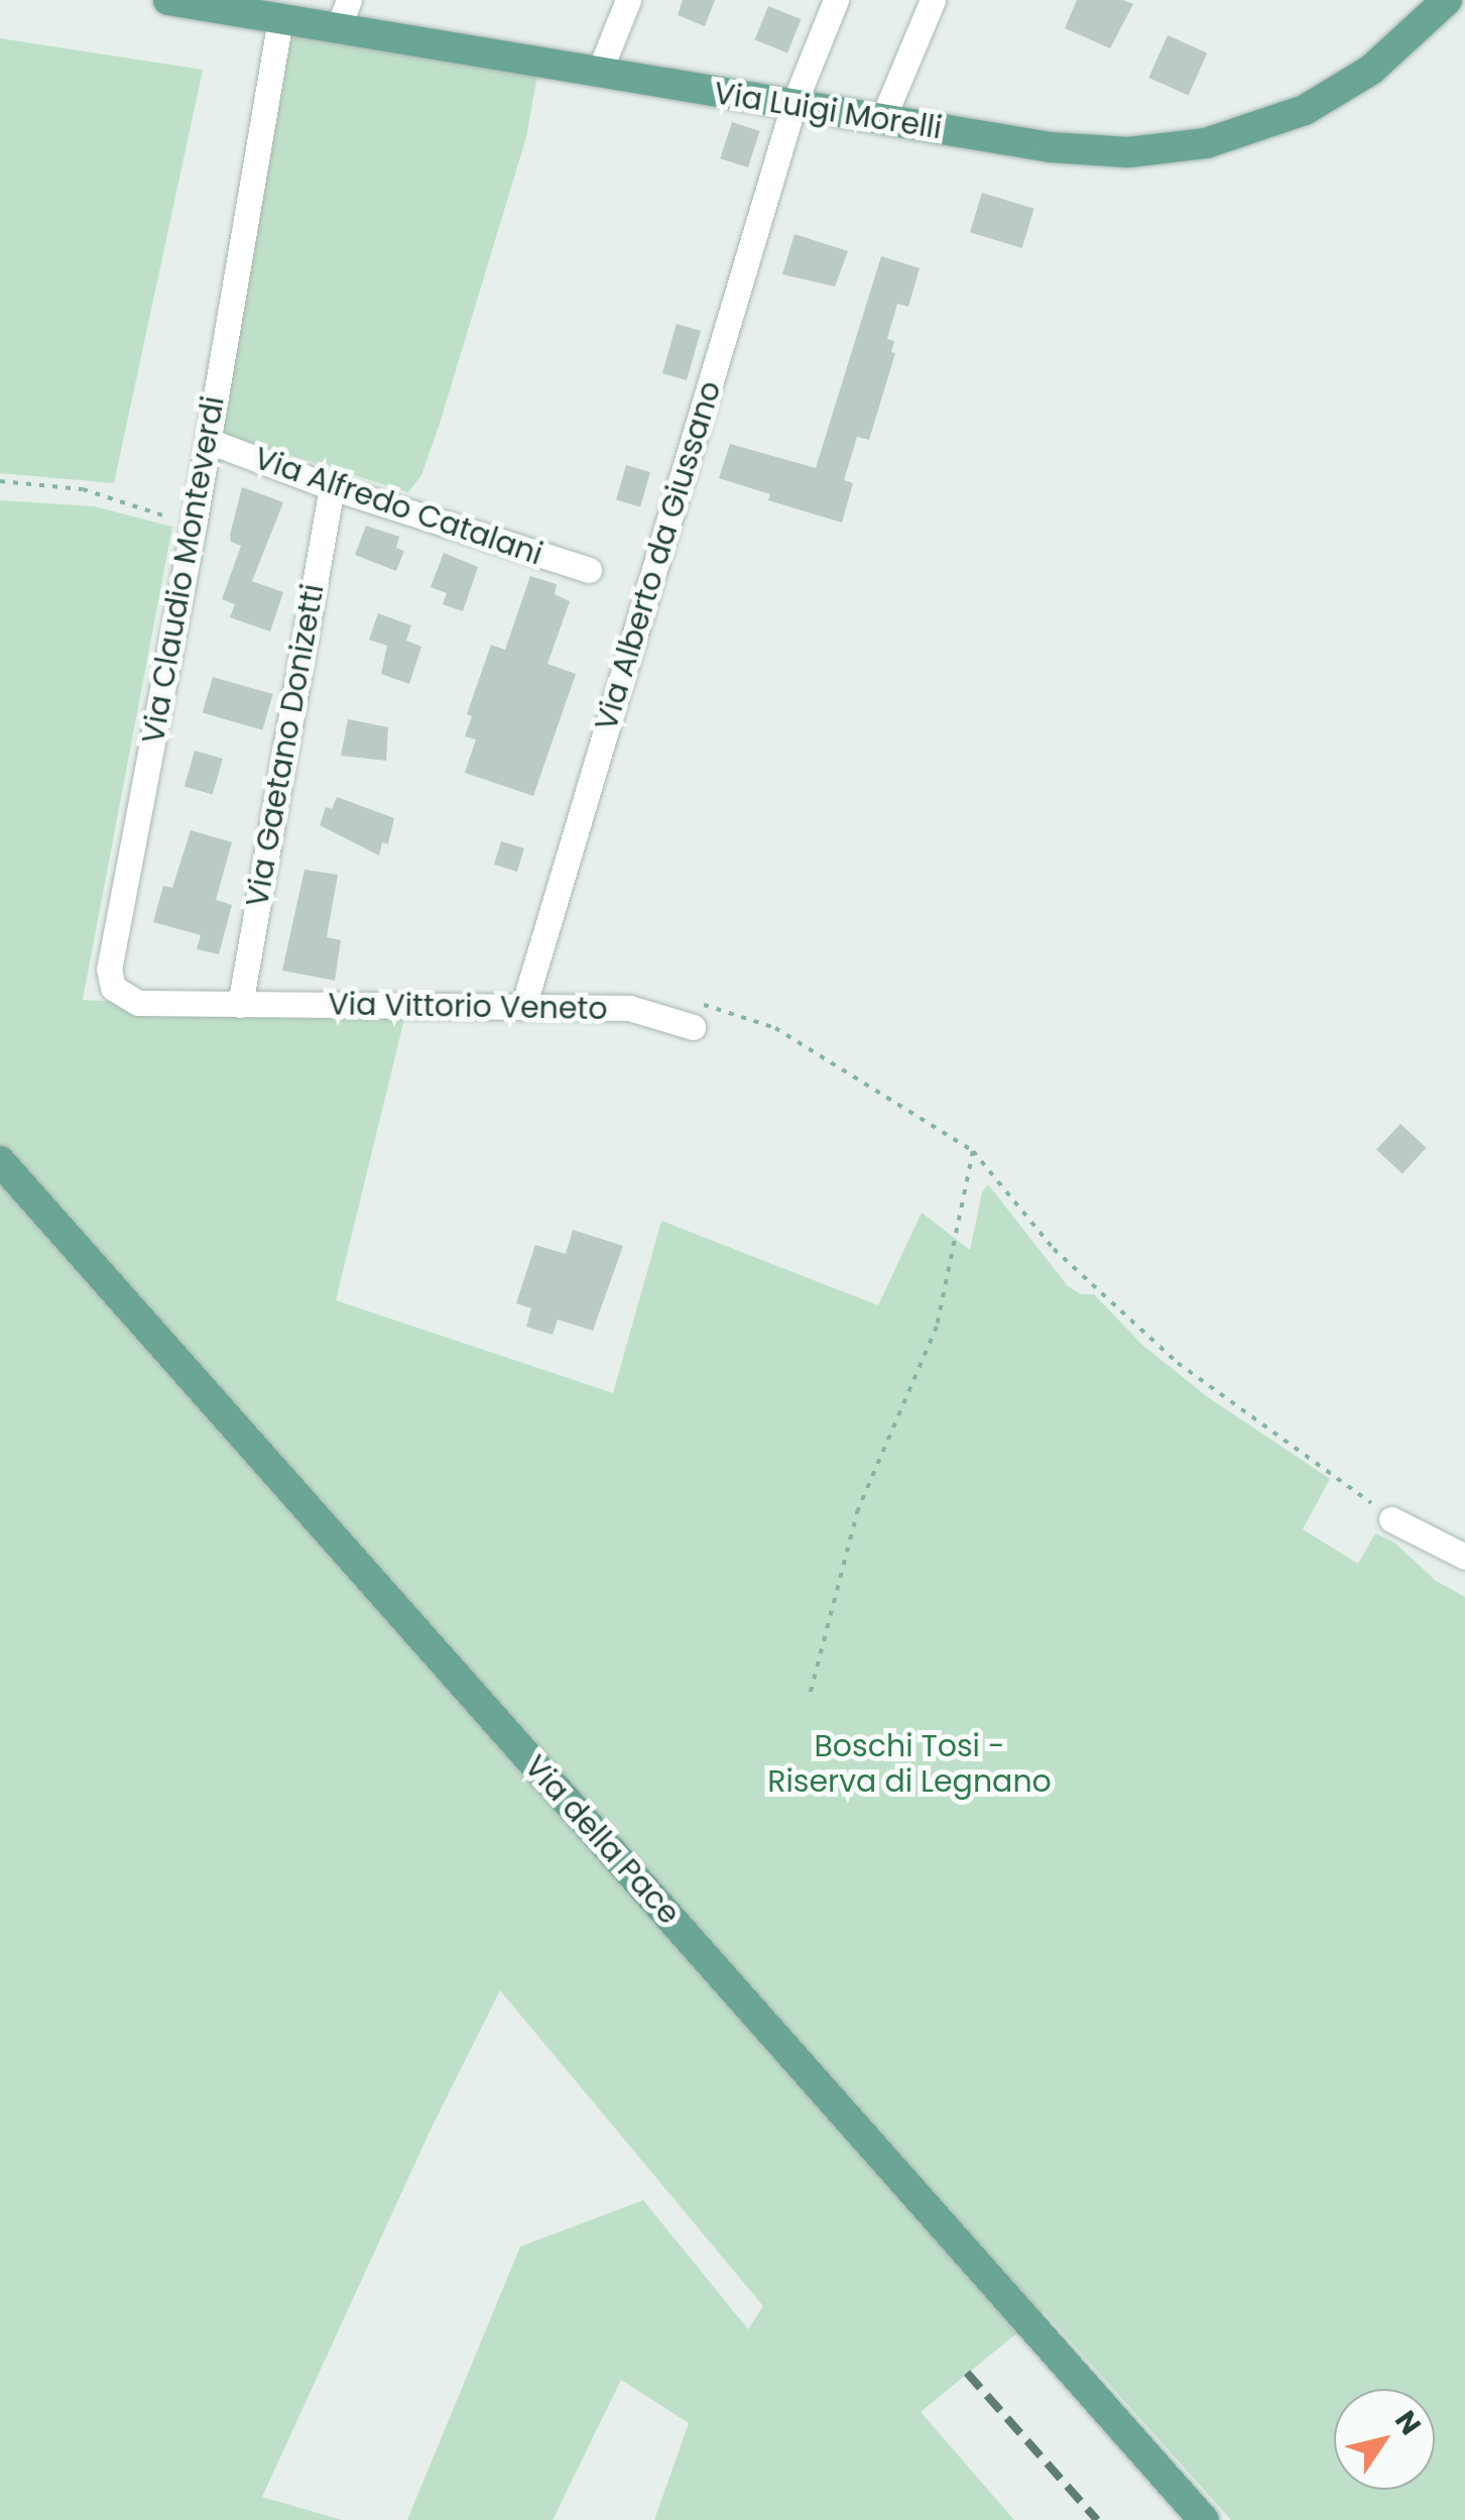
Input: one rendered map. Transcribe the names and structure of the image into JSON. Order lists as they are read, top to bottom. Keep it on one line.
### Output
{"streets":{"main road":["Via Luigi Morelli","Via della Pace"],"street":["Via Alfredo Catalani","Via Alberto da Giussano","Via Claudio Monteverdi","Via Gaetano Donizetti","Via Vittorio Veneto"]},"crossings":[["Via Luigi Morelli","Via Alberto da Giussano"],["Via Luigi Morelli","Via Claudio Monteverdi"],["Via Alfredo Catalani","Via Claudio Monteverdi"],["Via Alfredo Catalani","Via Gaetano Donizetti"],["Via Alberto da Giussano","Via Vittorio Veneto"],["Via Claudio Monteverdi","Via Gaetano Donizetti"],["Via Claudio Monteverdi","Via Vittorio Veneto"],["Via Gaetano Donizetti","Via Vittorio Veneto"]],"parks":["Boschi Tosi - Riserva di Legnano"],"north":"top right"}
